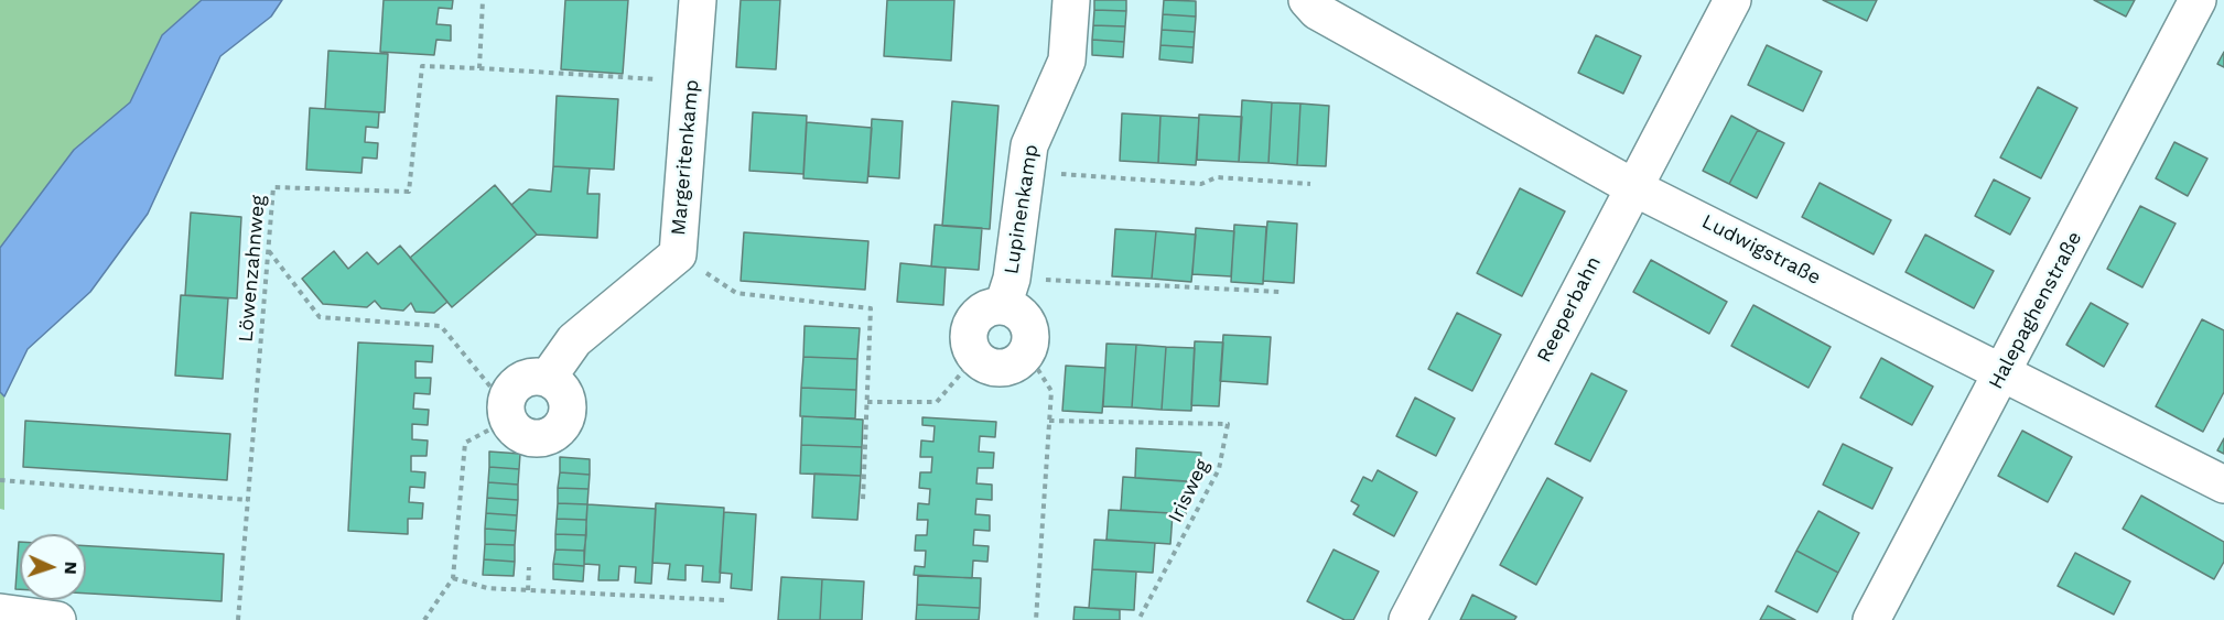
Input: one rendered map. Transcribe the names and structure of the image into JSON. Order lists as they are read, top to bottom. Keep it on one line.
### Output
{"streets":{"street":["Margeritenkamp","Lupinenkamp","Ludwigstraße","Reeperbahn","Halepaghenstraße"],"path":["Löwenzahnweg","Irisweg"]},"crossings":[["Ludwigstraße","Reeperbahn"],["Ludwigstraße","Halepaghenstraße"]],"north":"right"}
